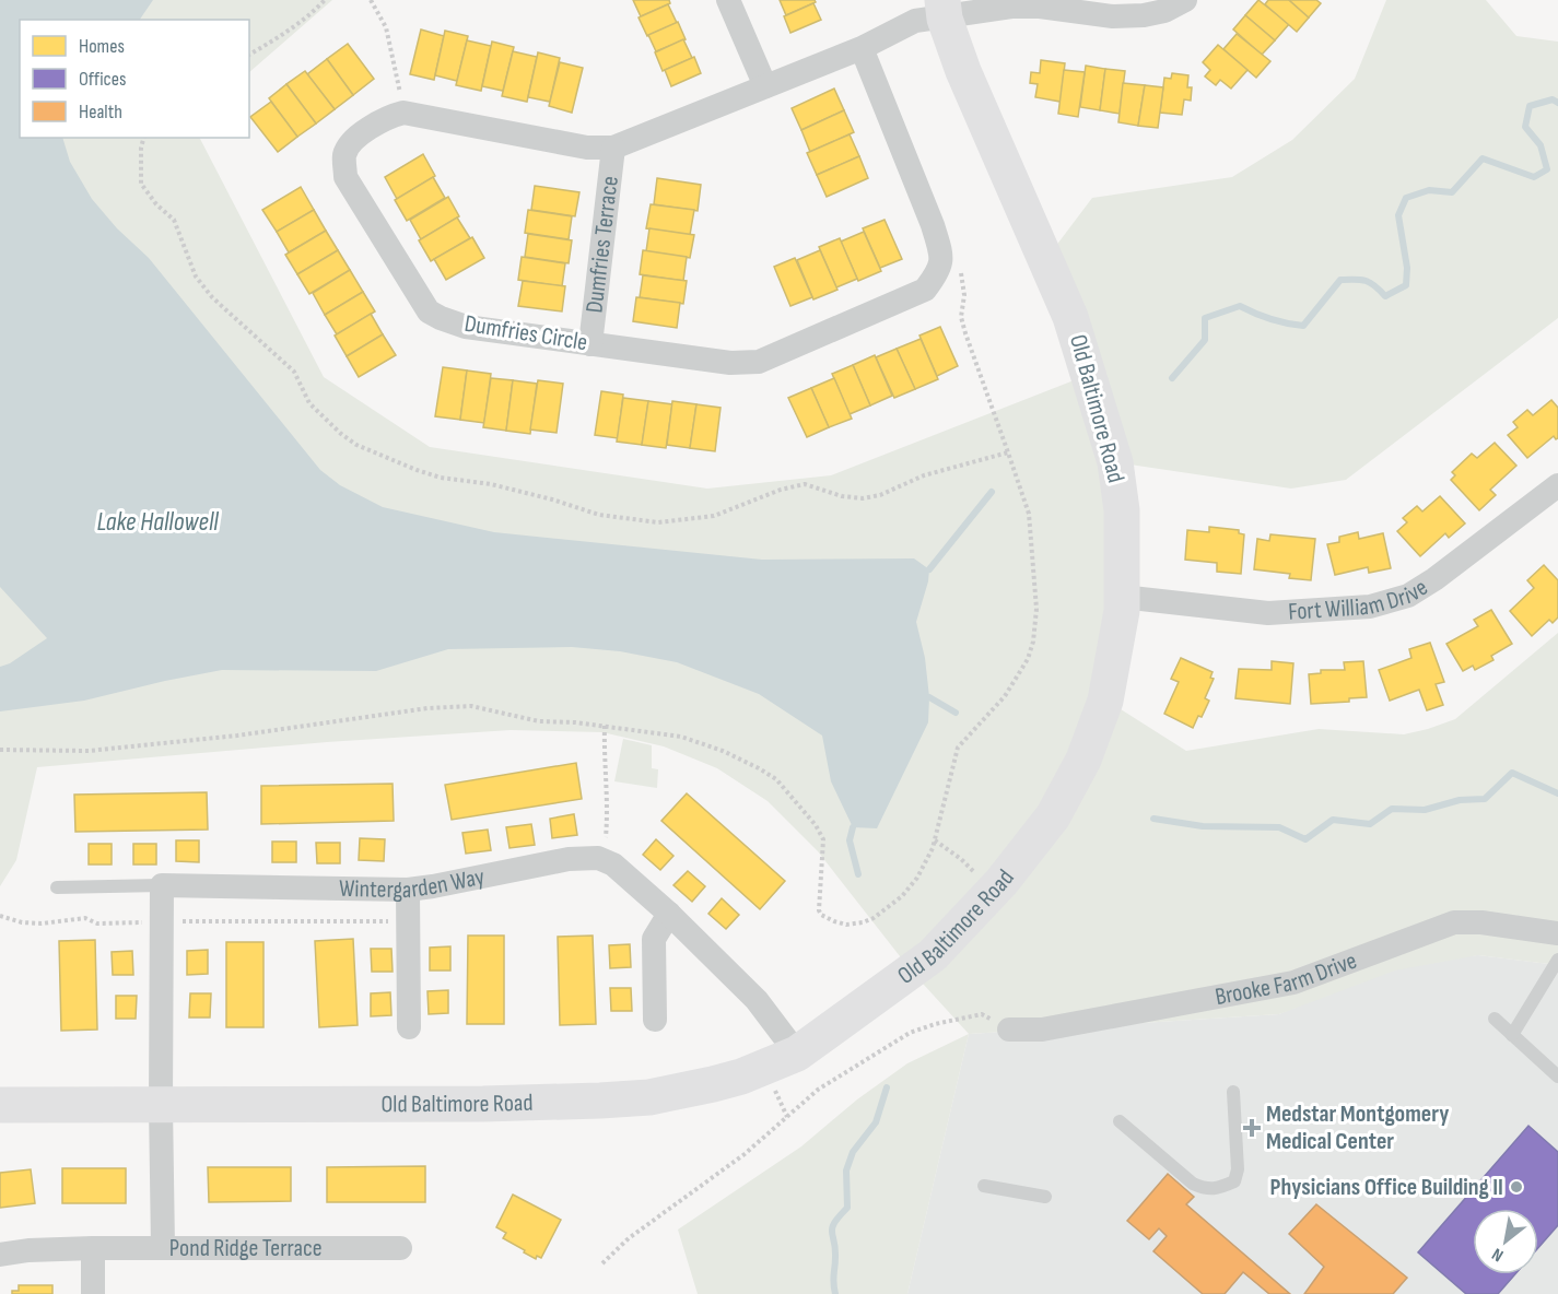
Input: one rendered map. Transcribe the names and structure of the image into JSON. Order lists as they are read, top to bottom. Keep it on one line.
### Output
{"streets":{"street":["Dumfries Terrace","Dumfries Circle","Old Baltimore Road","Fort William Drive","Wintergarden Way","Brooke Farm Drive","Pond Ridge Terrace"]},"crossings":[["Dumfries Terrace","Dumfries Circle"],["Old Baltimore Road","Fort William Drive"]],"water":["Lake Hallowell"],"places":{"health":["Medstar Montgomery Medical Center"],"other":["Physicians Office Building II"]},"legend":["Homes","Offices","Health"],"north":"bottom left"}
